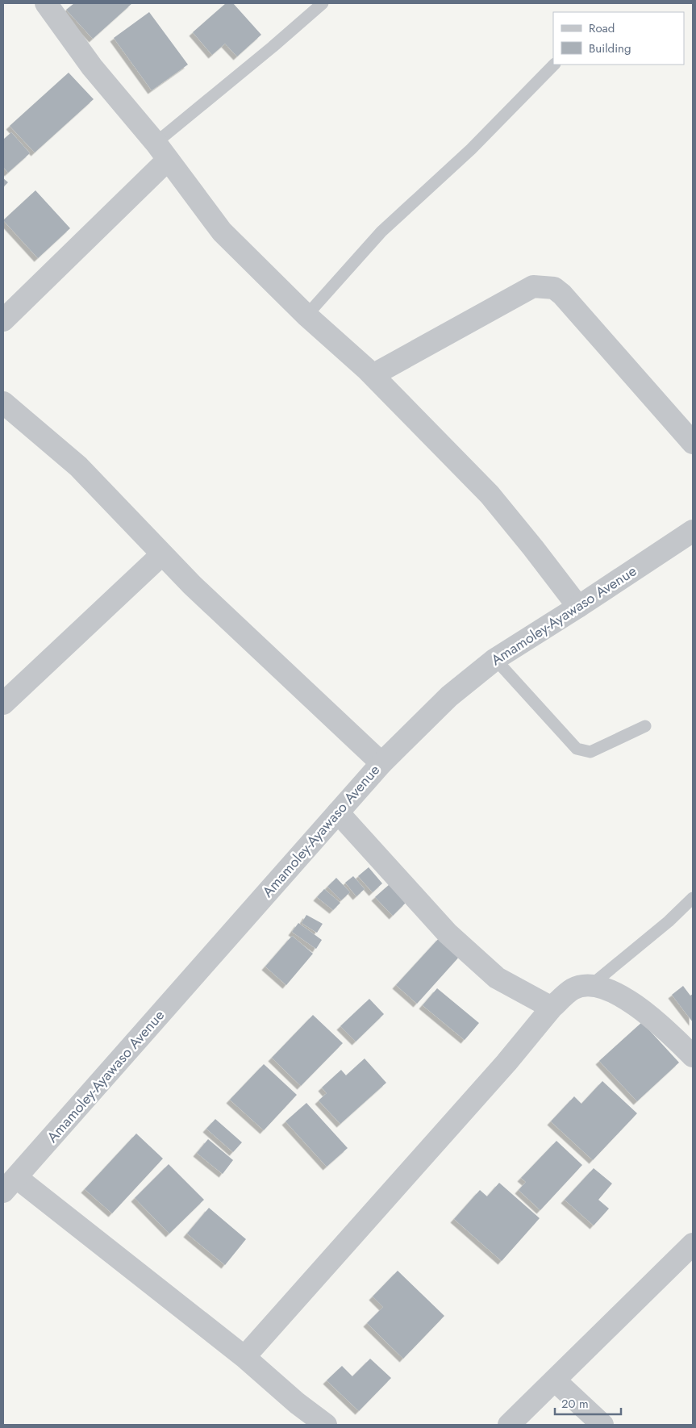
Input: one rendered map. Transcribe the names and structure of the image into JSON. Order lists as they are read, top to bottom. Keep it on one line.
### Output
{"streets":{"street":["Amamoley-Ayawaso Avenue"]},"legend":["Road","Building"],"scale_bar":"20 m"}
